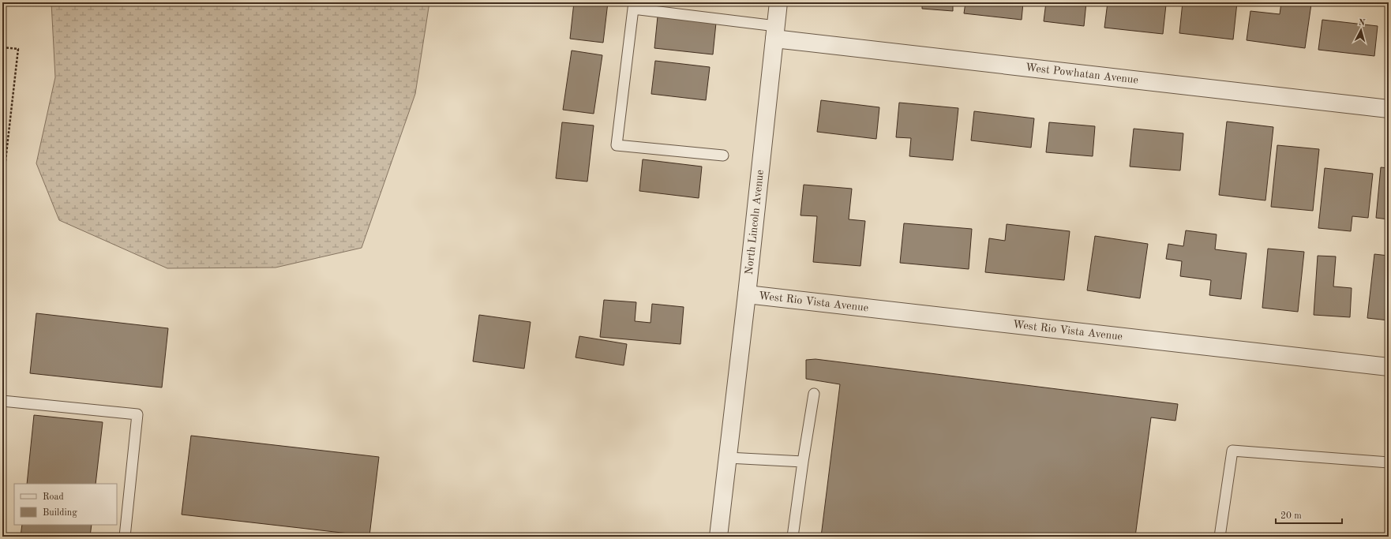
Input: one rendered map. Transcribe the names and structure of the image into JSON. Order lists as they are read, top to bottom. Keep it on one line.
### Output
{"streets":{"street":["West Powhatan Avenue","North Lincoln Avenue","West Rio Vista Avenue"]},"crossings":[["West Powhatan Avenue","North Lincoln Avenue"],["North Lincoln Avenue","West Rio Vista Avenue"]],"legend":["Road","Building"],"scale_bar":"20 m","north":"top"}
